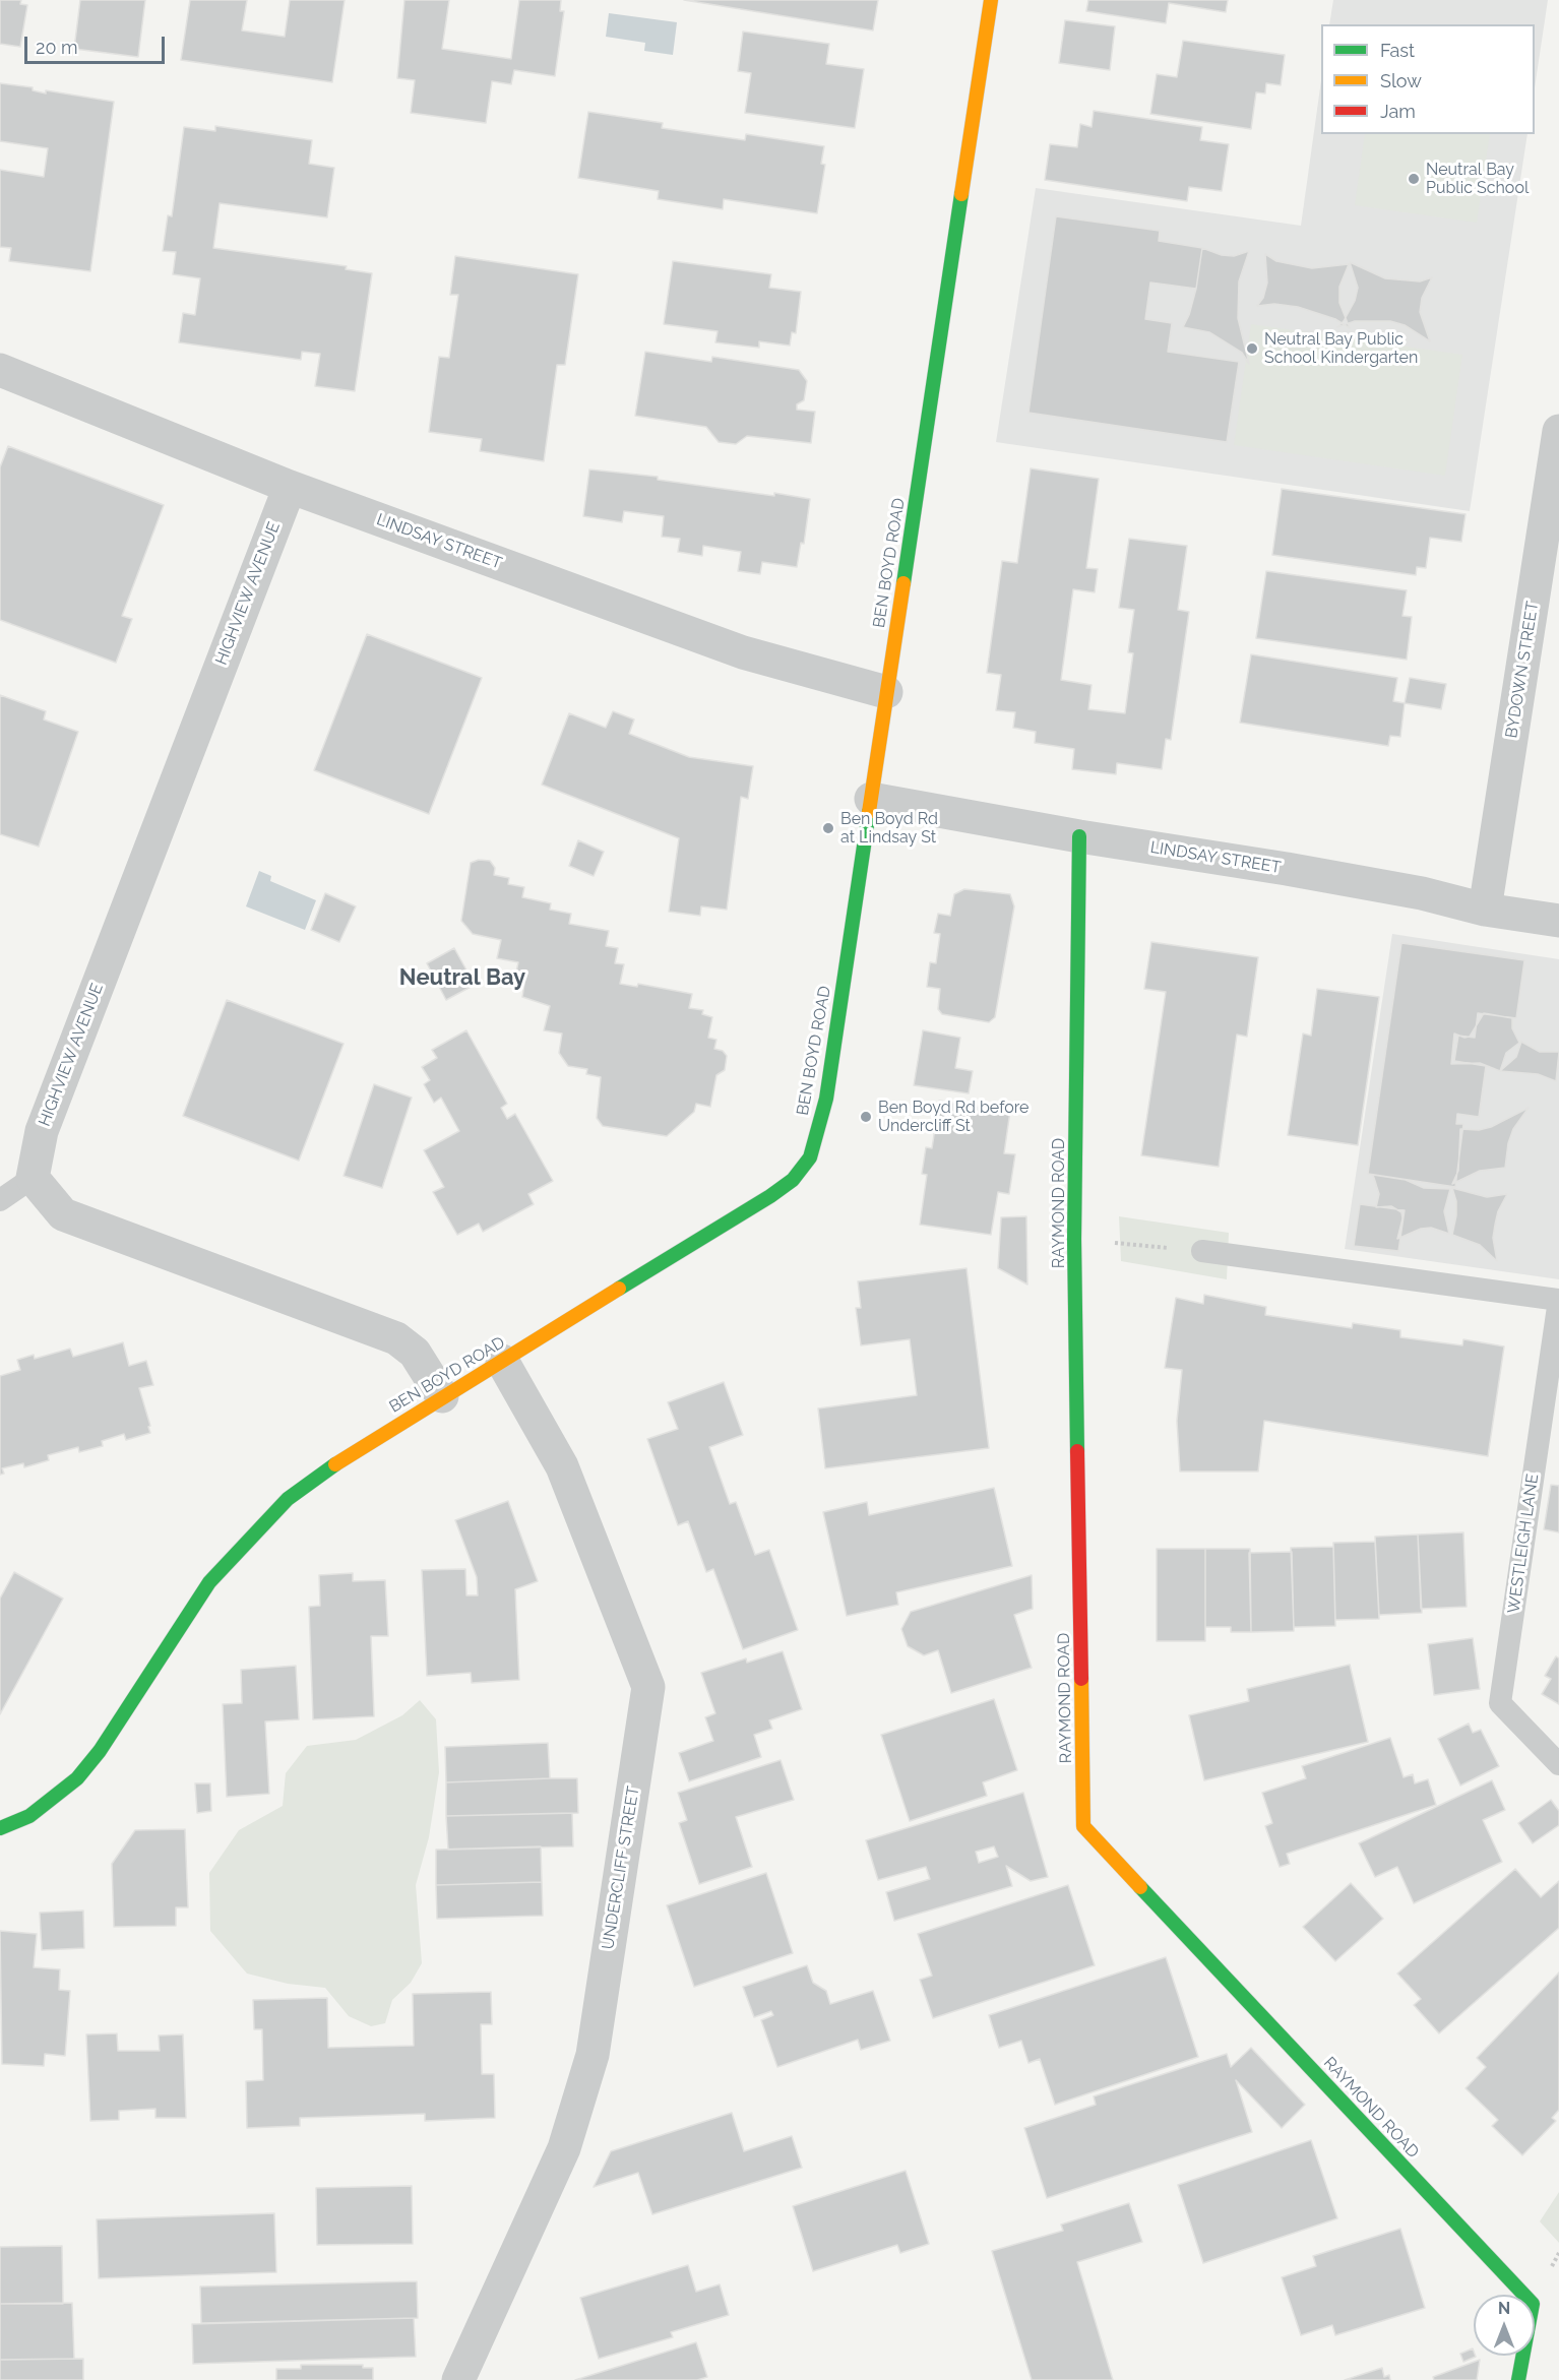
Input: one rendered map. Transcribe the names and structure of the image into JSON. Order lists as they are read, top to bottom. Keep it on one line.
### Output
{"streets":{"street":["LINDSAY STREET","BEN BOYD ROAD","HIGHVIEW AVENUE","BYDOWN STREET","RAYMOND ROAD","UNDERCLIFF STREET"],"lane":["WESTLEIGH LANE"]},"crossings":[["LINDSAY STREET","BEN BOYD ROAD"],["LINDSAY STREET","HIGHVIEW AVENUE"],["LINDSAY STREET","BYDOWN STREET"],["LINDSAY STREET","RAYMOND ROAD"],["BEN BOYD ROAD","UNDERCLIFF STREET"]],"districts":["Neutral Bay"],"places":["Neutral Bay Public School","Neutral Bay Public School Kindergarten","Ben Boyd Rd at Lindsay St","Ben Boyd Rd before Undercliff St"],"legend":["Fast","Slow","Jam"],"scale_bar":"20 m","north":"top"}
